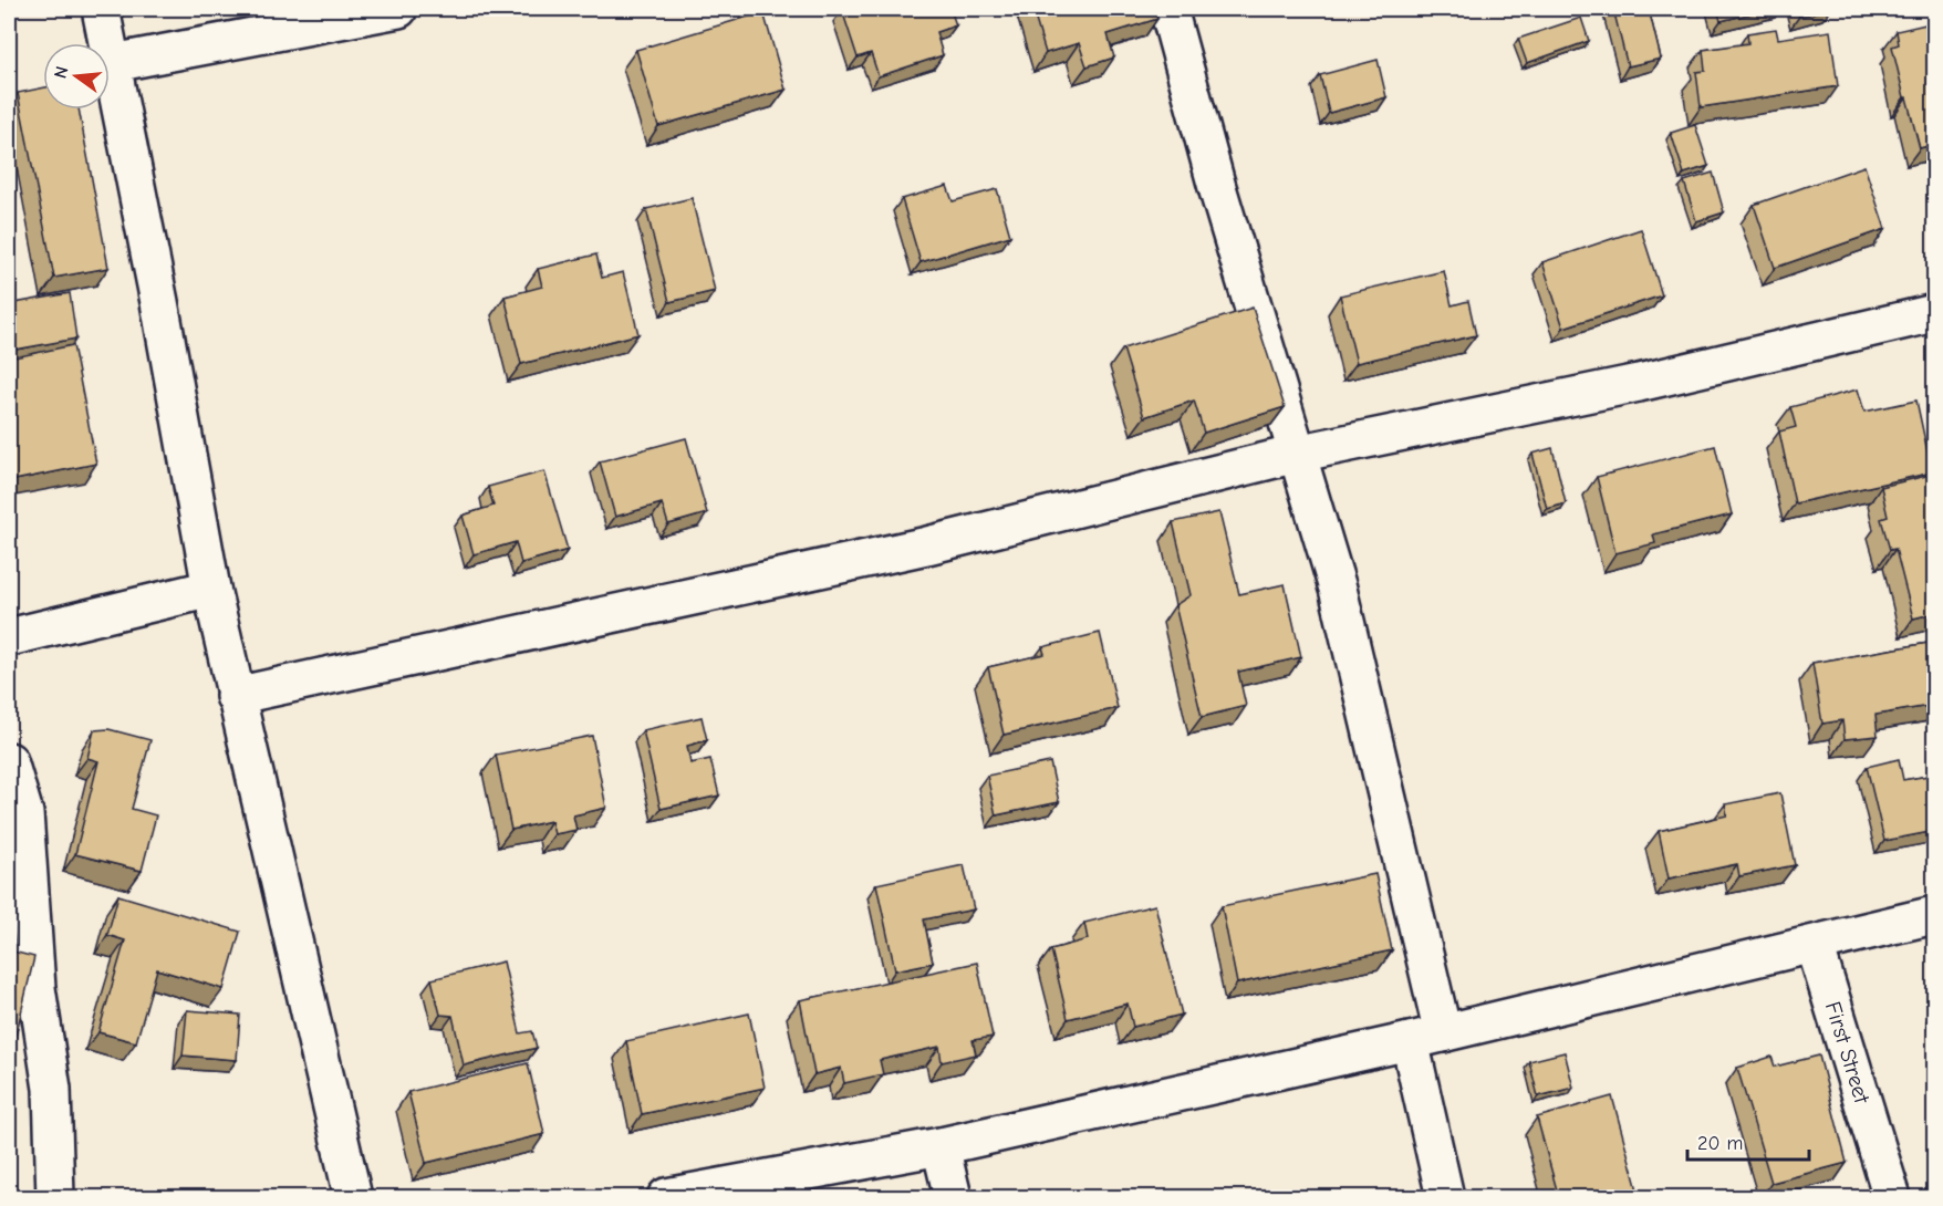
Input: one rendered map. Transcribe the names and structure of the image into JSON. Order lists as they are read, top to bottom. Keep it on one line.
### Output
{"streets":{"street":["First Street"]},"scale_bar":"20 m","north":"left"}
